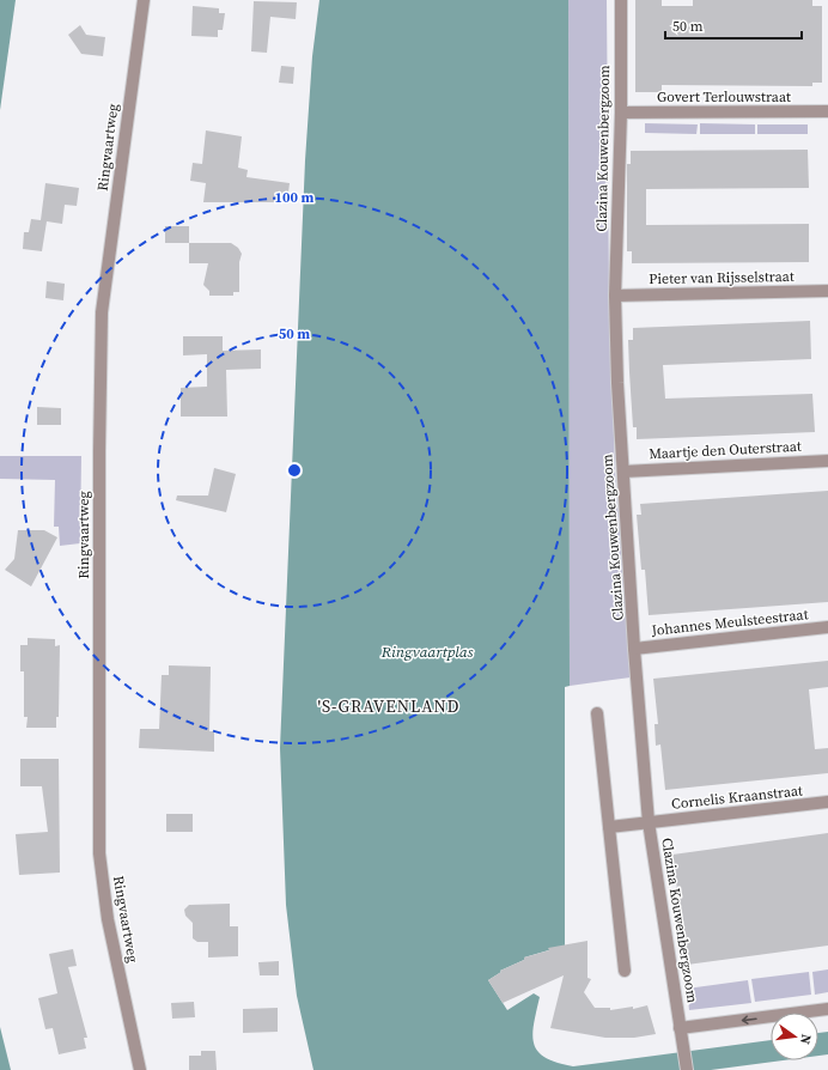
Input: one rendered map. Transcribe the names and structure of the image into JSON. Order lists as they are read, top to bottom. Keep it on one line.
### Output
{"streets":{"street":["Govert Terlouwstraat","Ringvaartweg","Clazina Kouwenbergzoom","Pieter van Rijsselstraat","Maartje den Outerstraat","Johannes Meulsteestraat","Cornelis Kraanstraat"]},"crossings":[["Govert Terlouwstraat","Clazina Kouwenbergzoom"],["Clazina Kouwenbergzoom","Pieter van Rijsselstraat"],["Clazina Kouwenbergzoom","Maartje den Outerstraat"],["Clazina Kouwenbergzoom","Johannes Meulsteestraat"],["Clazina Kouwenbergzoom","Cornelis Kraanstraat"]],"districts":["'S-GRAVENLAND"],"water":["Ringvaartplas"],"scale_bar":"50 m","north":"right","rings":["100 m","50 m"]}
